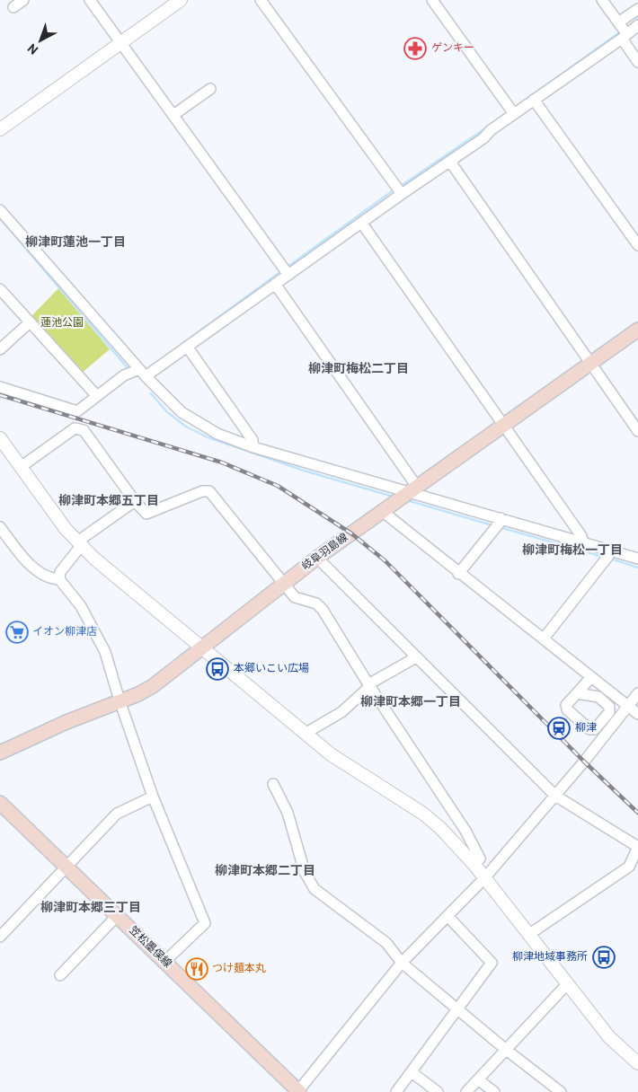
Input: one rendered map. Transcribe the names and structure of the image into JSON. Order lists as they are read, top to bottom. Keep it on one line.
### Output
{"streets":{"main road":["岐阜羽島線","笠松墨俣線"]},"districts":["柳津町蓮池一丁目","柳津町梅松二丁目","柳津町本郷五丁目","柳津町梅松一丁目","柳津町本郷一丁目","柳津町本郷二丁目","柳津町本郷三丁目"],"parks":["蓮池公園"],"places":{"pharmacy":["ゲンキー"],"supermarket":["イオン柳津店"],"bus stop":["本郷いこい広場","柳津地域事務所"],"station":["柳津"],"restaurant":["つけ麺本丸"]},"north":"bottom left"}
